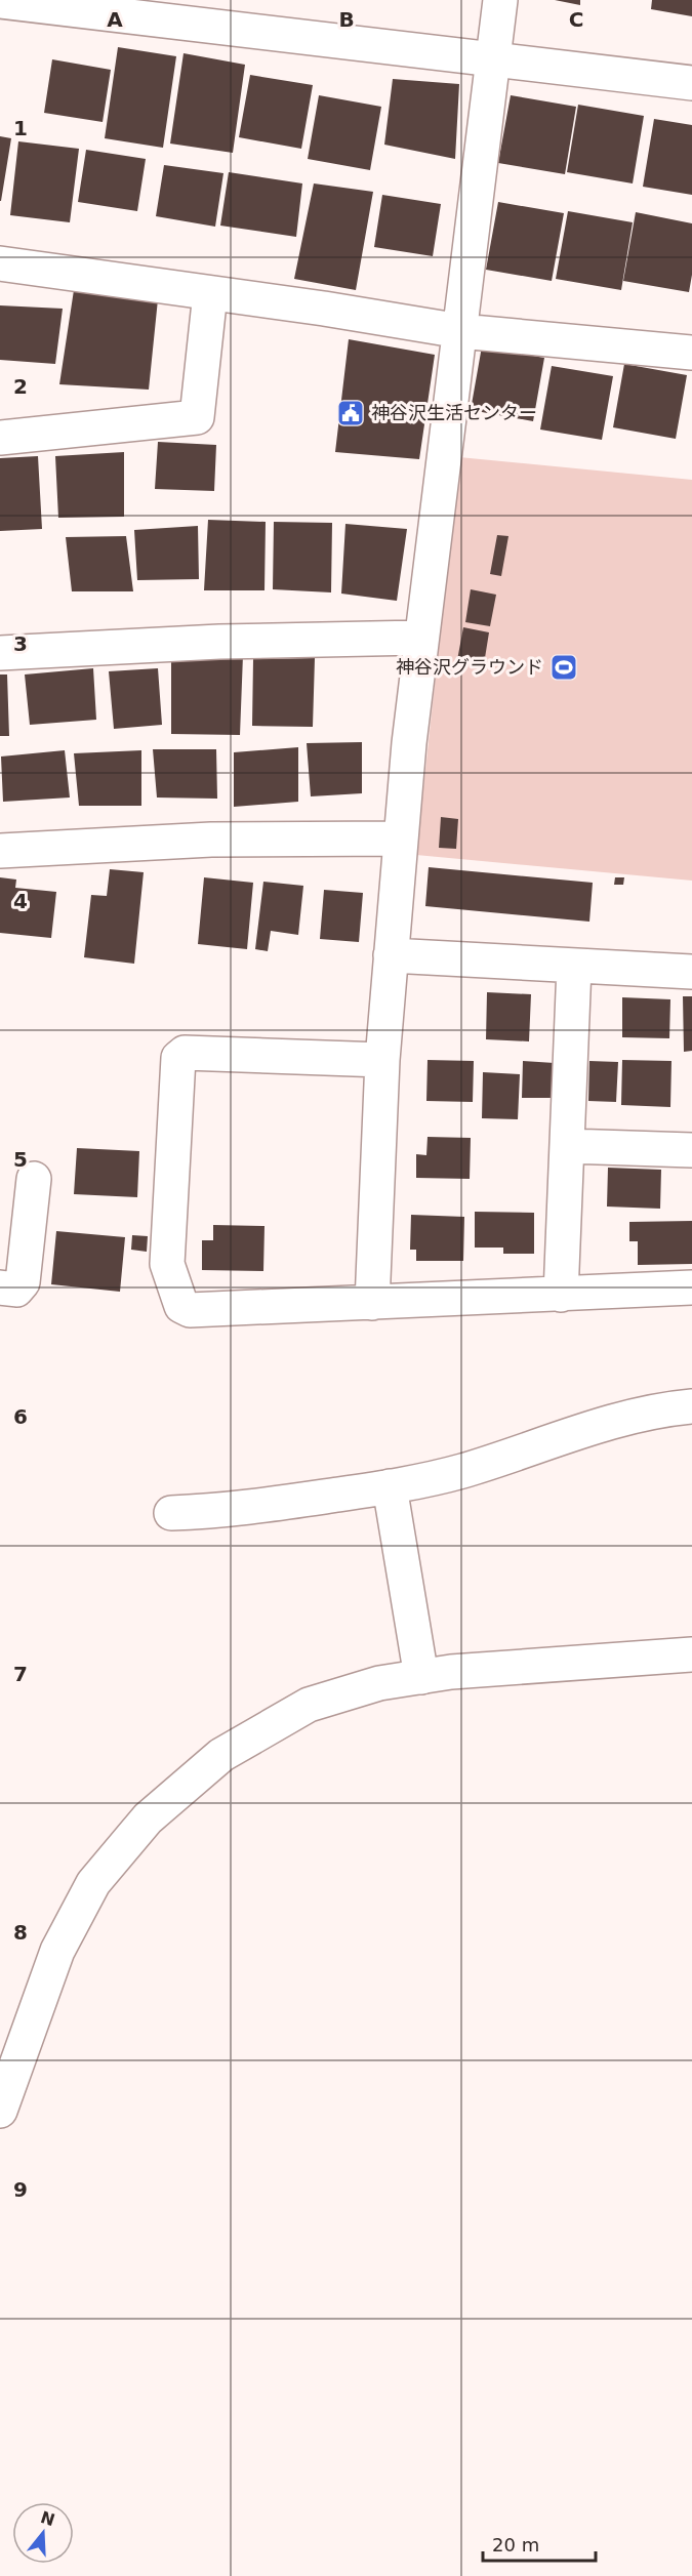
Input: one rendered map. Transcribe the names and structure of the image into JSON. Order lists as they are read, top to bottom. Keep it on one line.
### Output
{"places":{"public building":["神谷沢生活センター"],"sports":["神谷沢グラウンド"]},"scale_bar":"20 m","north":"top","grid":{"columns":["A","B","C"],"rows":["1","2","3","4","5","6","7","8","9"]}}
